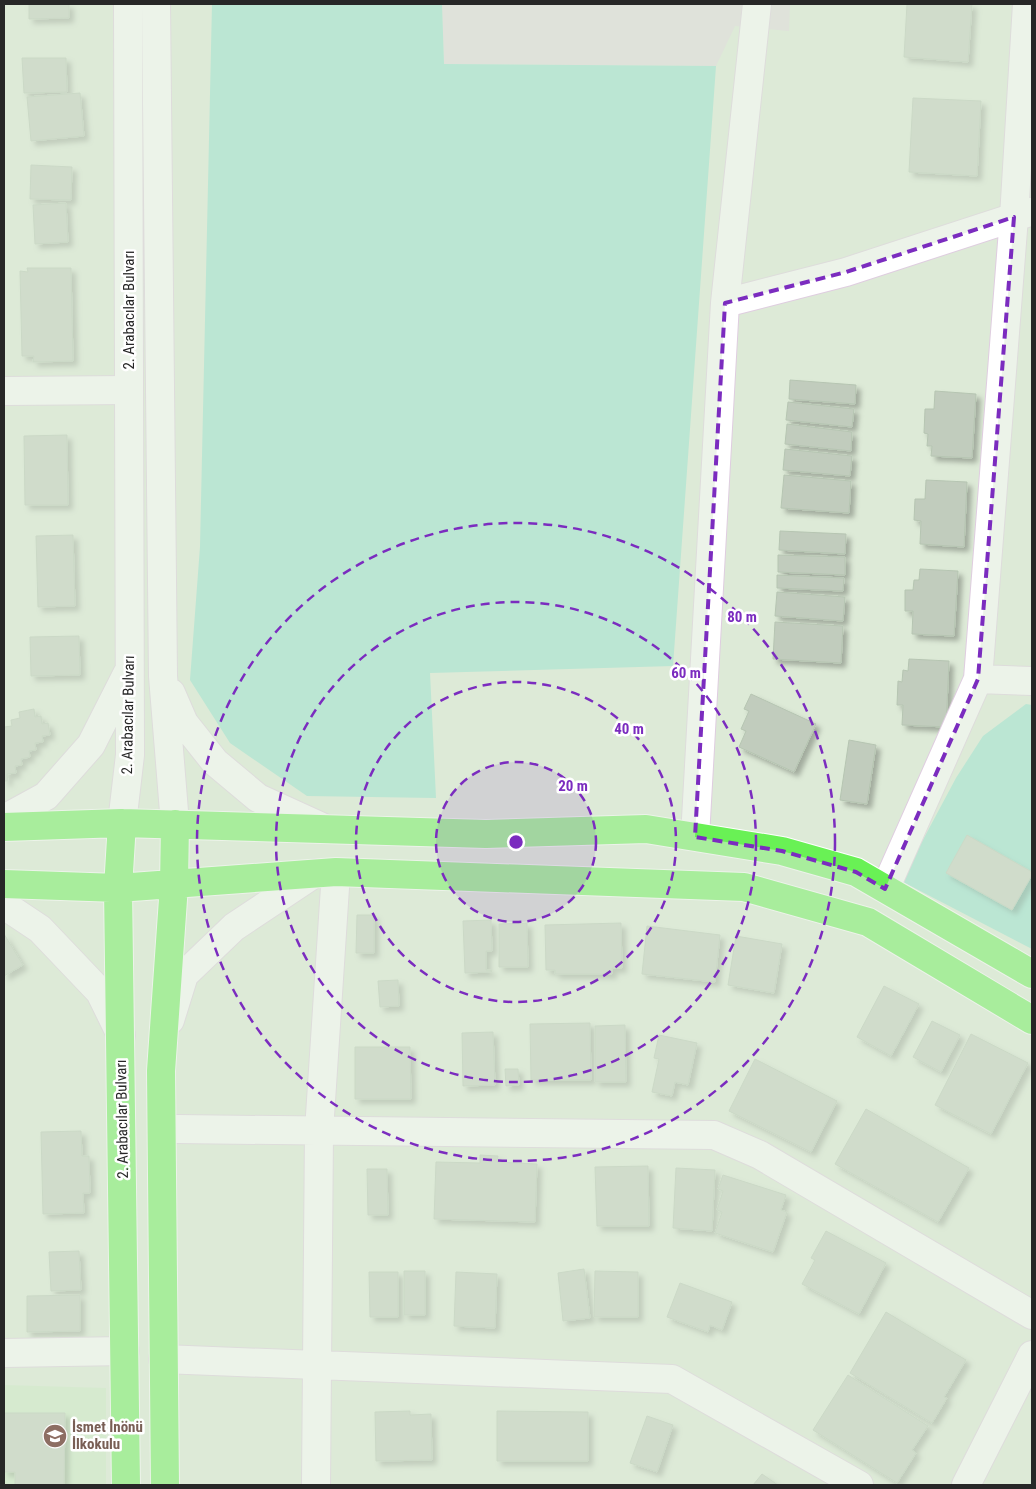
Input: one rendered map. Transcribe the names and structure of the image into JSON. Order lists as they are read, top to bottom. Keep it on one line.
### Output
{"streets":{"main road":["2. Arabacılar Bulvarı"]},"places":{"school or university":["İsmet İnönü İlkokulu"]},"rings":["80 m","60 m","40 m","20 m"]}
